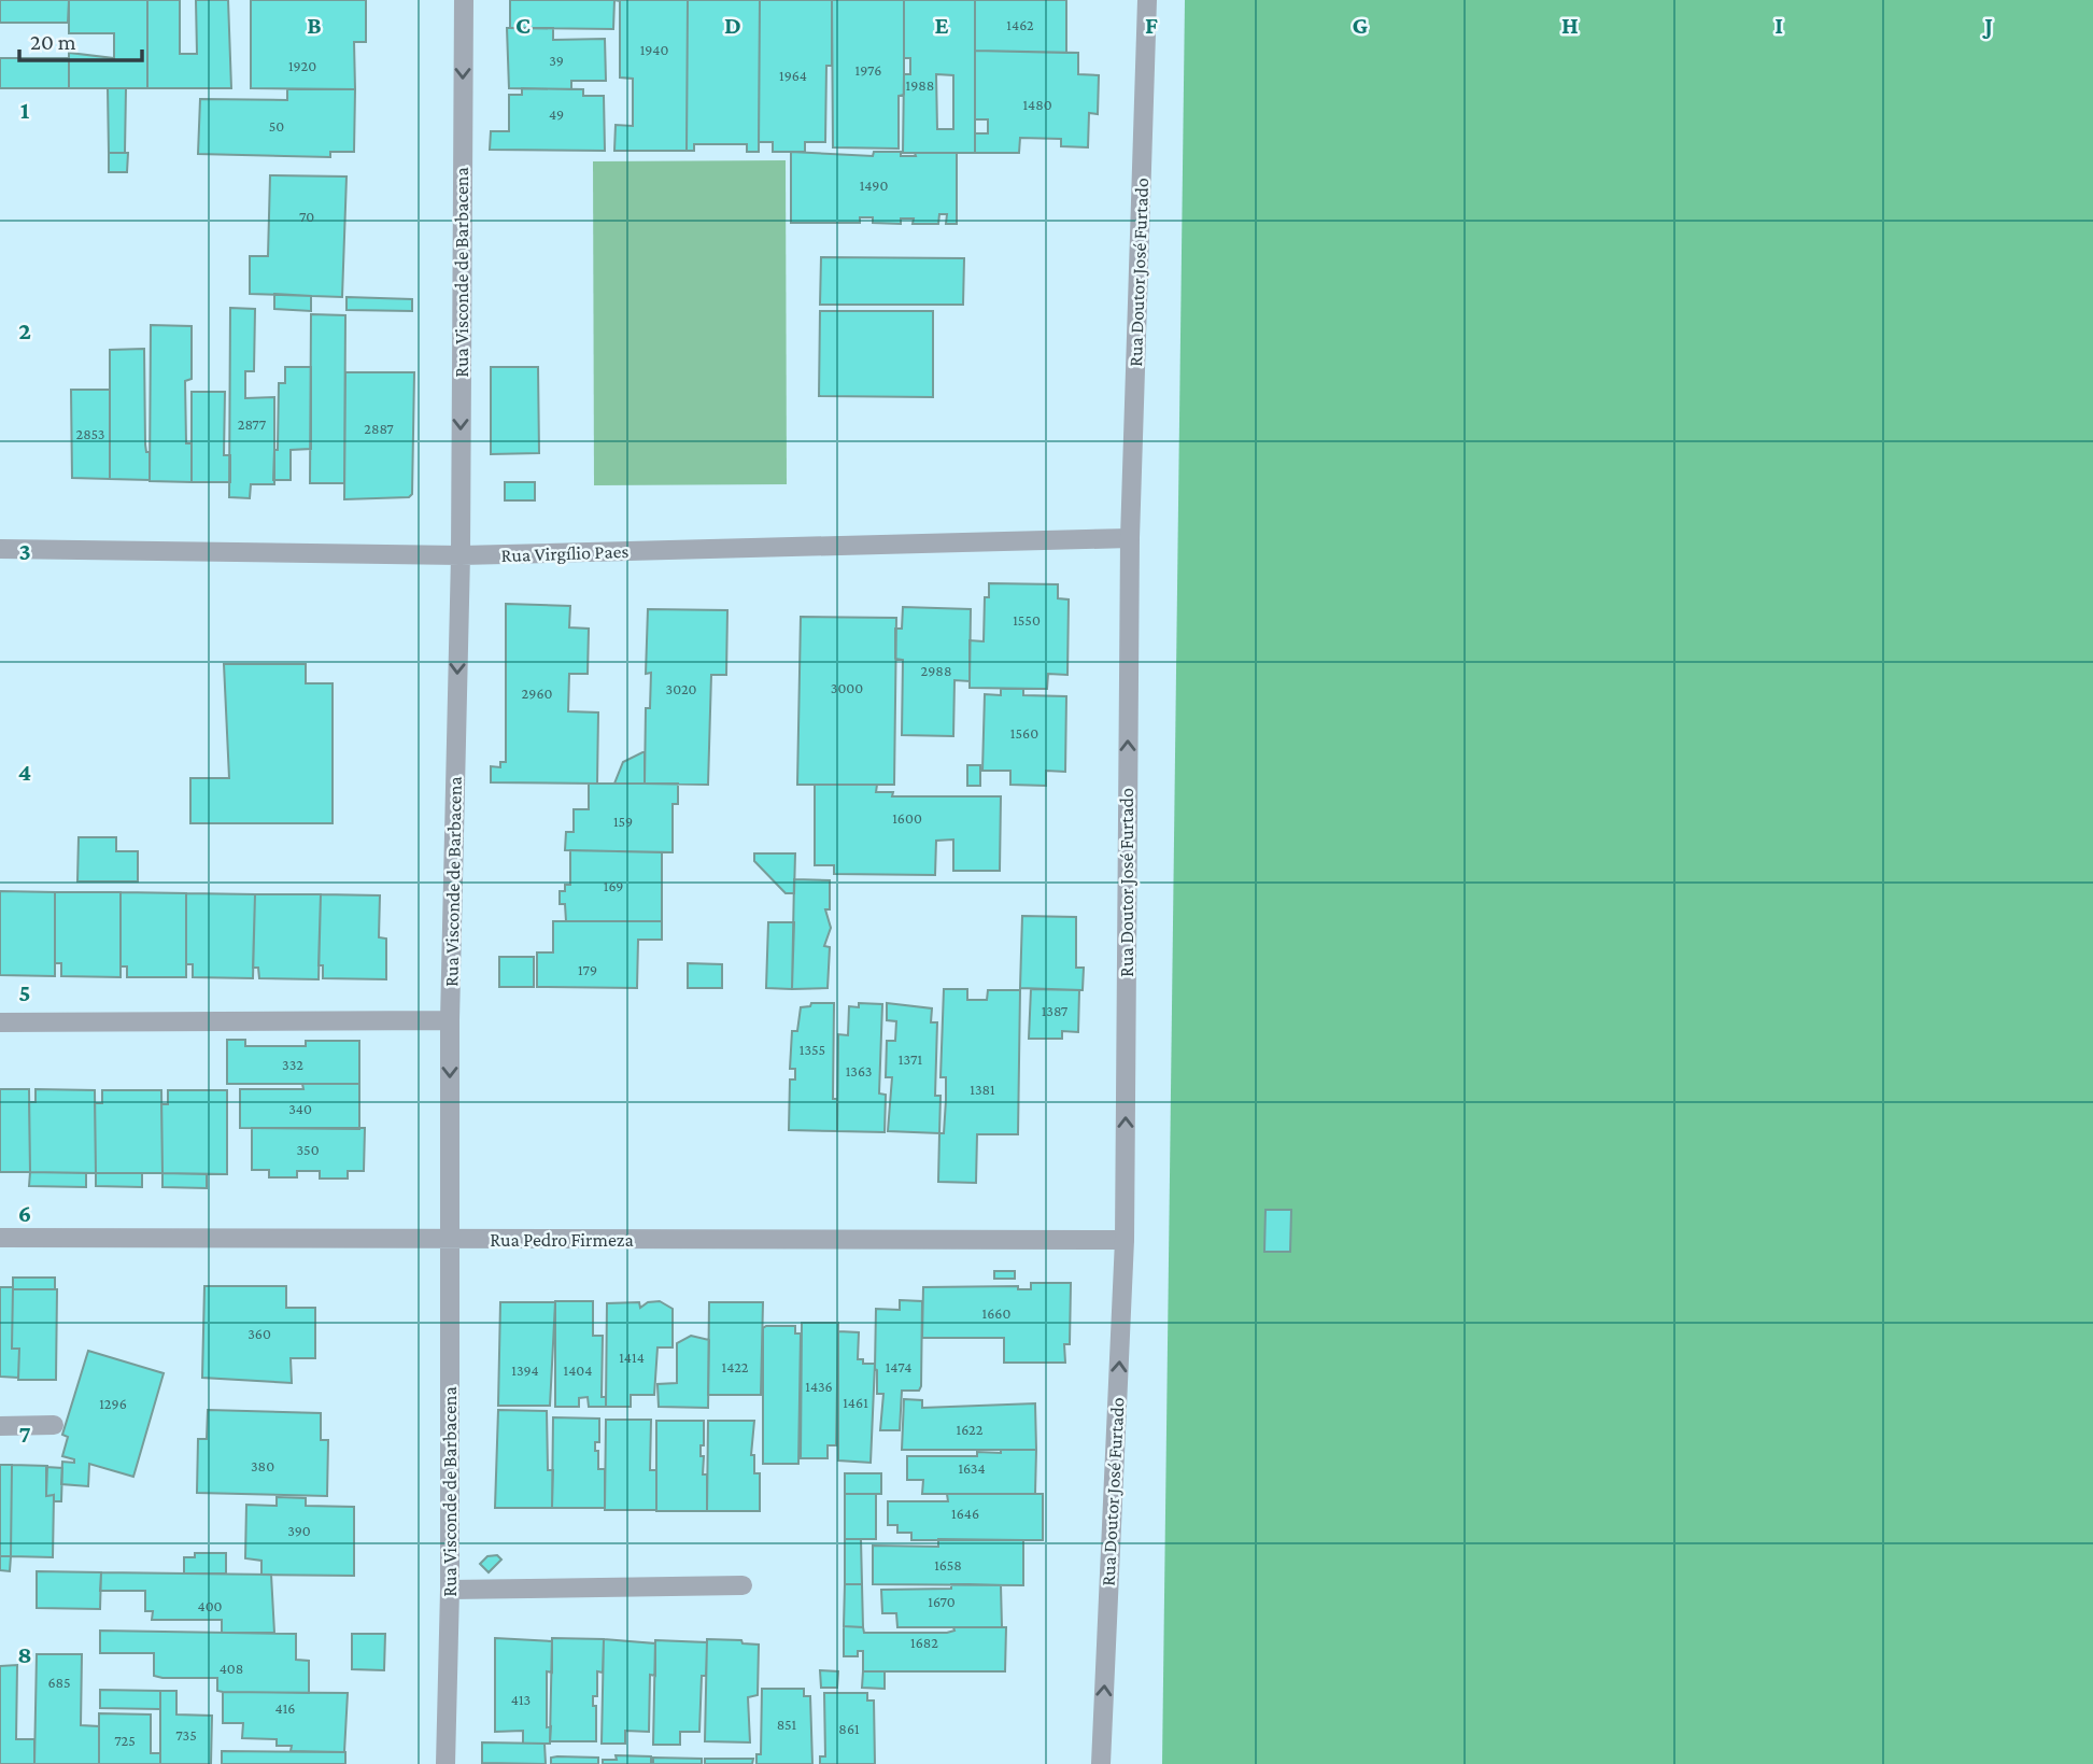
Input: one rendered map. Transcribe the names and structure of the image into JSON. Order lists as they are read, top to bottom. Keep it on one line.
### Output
{"streets":{"street":["Rua Visconde de Barbacena","Rua Doutor José Furtado","Rua Virgílio Paes","Rua Pedro Firmeza"]},"crossings":[["Rua Visconde de Barbacena","Rua Virgílio Paes"],["Rua Visconde de Barbacena","Rua Pedro Firmeza"],["Rua Doutor José Furtado","Rua Virgílio Paes"],["Rua Doutor José Furtado","Rua Pedro Firmeza"]],"one_way":["Rua Visconde de Barbacena","Rua Doutor José Furtado"],"house_numbers":["1462","1940","39","1920","1976","1964","1988","1480","49","50","1490","70","2877","2887","2853","1550","2988","3000","3020","2960","1560","1600","159","169","179","1387","1355","1371","332","1363","1381","340","350","1660","360","1414","1422","1474","1394","1404","1436","1461","1296","1622","380","1634","1646","390","1658","1670","400","1682","408","685","413","416","851","861","735","725"],"scale_bar":"20 m","grid":{"columns":["B","C","D","E","F","G","H","I","J"],"rows":["1","2","3","4","5","6","7","8"]}}
